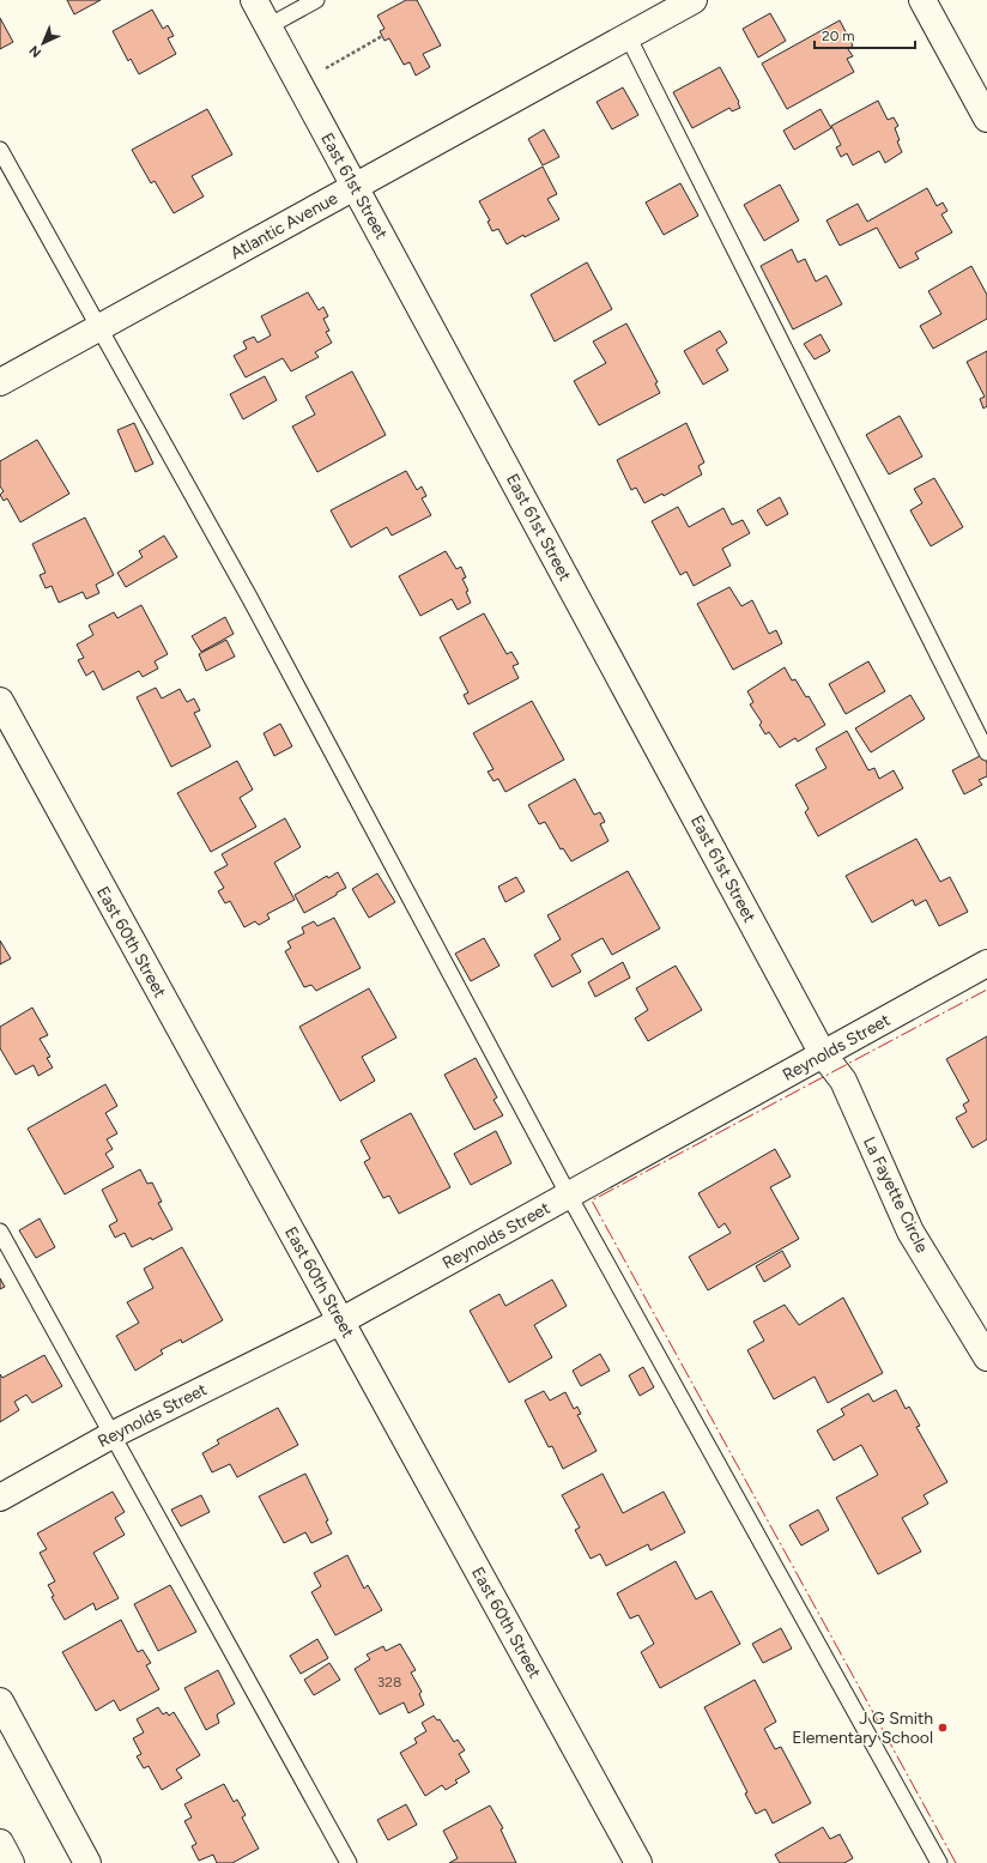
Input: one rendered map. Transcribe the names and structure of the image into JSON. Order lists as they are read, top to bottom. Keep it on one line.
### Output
{"streets":{"street":["East 61st Street","Atlantic Avenue","East 60th Street","Reynolds Street","La Fayette Circle"]},"crossings":[["East 61st Street","Atlantic Avenue"],["East 61st Street","Reynolds Street"],["East 61st Street","La Fayette Circle"],["East 60th Street","Reynolds Street"],["Reynolds Street","La Fayette Circle"]],"places":["J G Smith Elementary School"],"house_numbers":["328"],"scale_bar":"20 m","north":"bottom left"}
